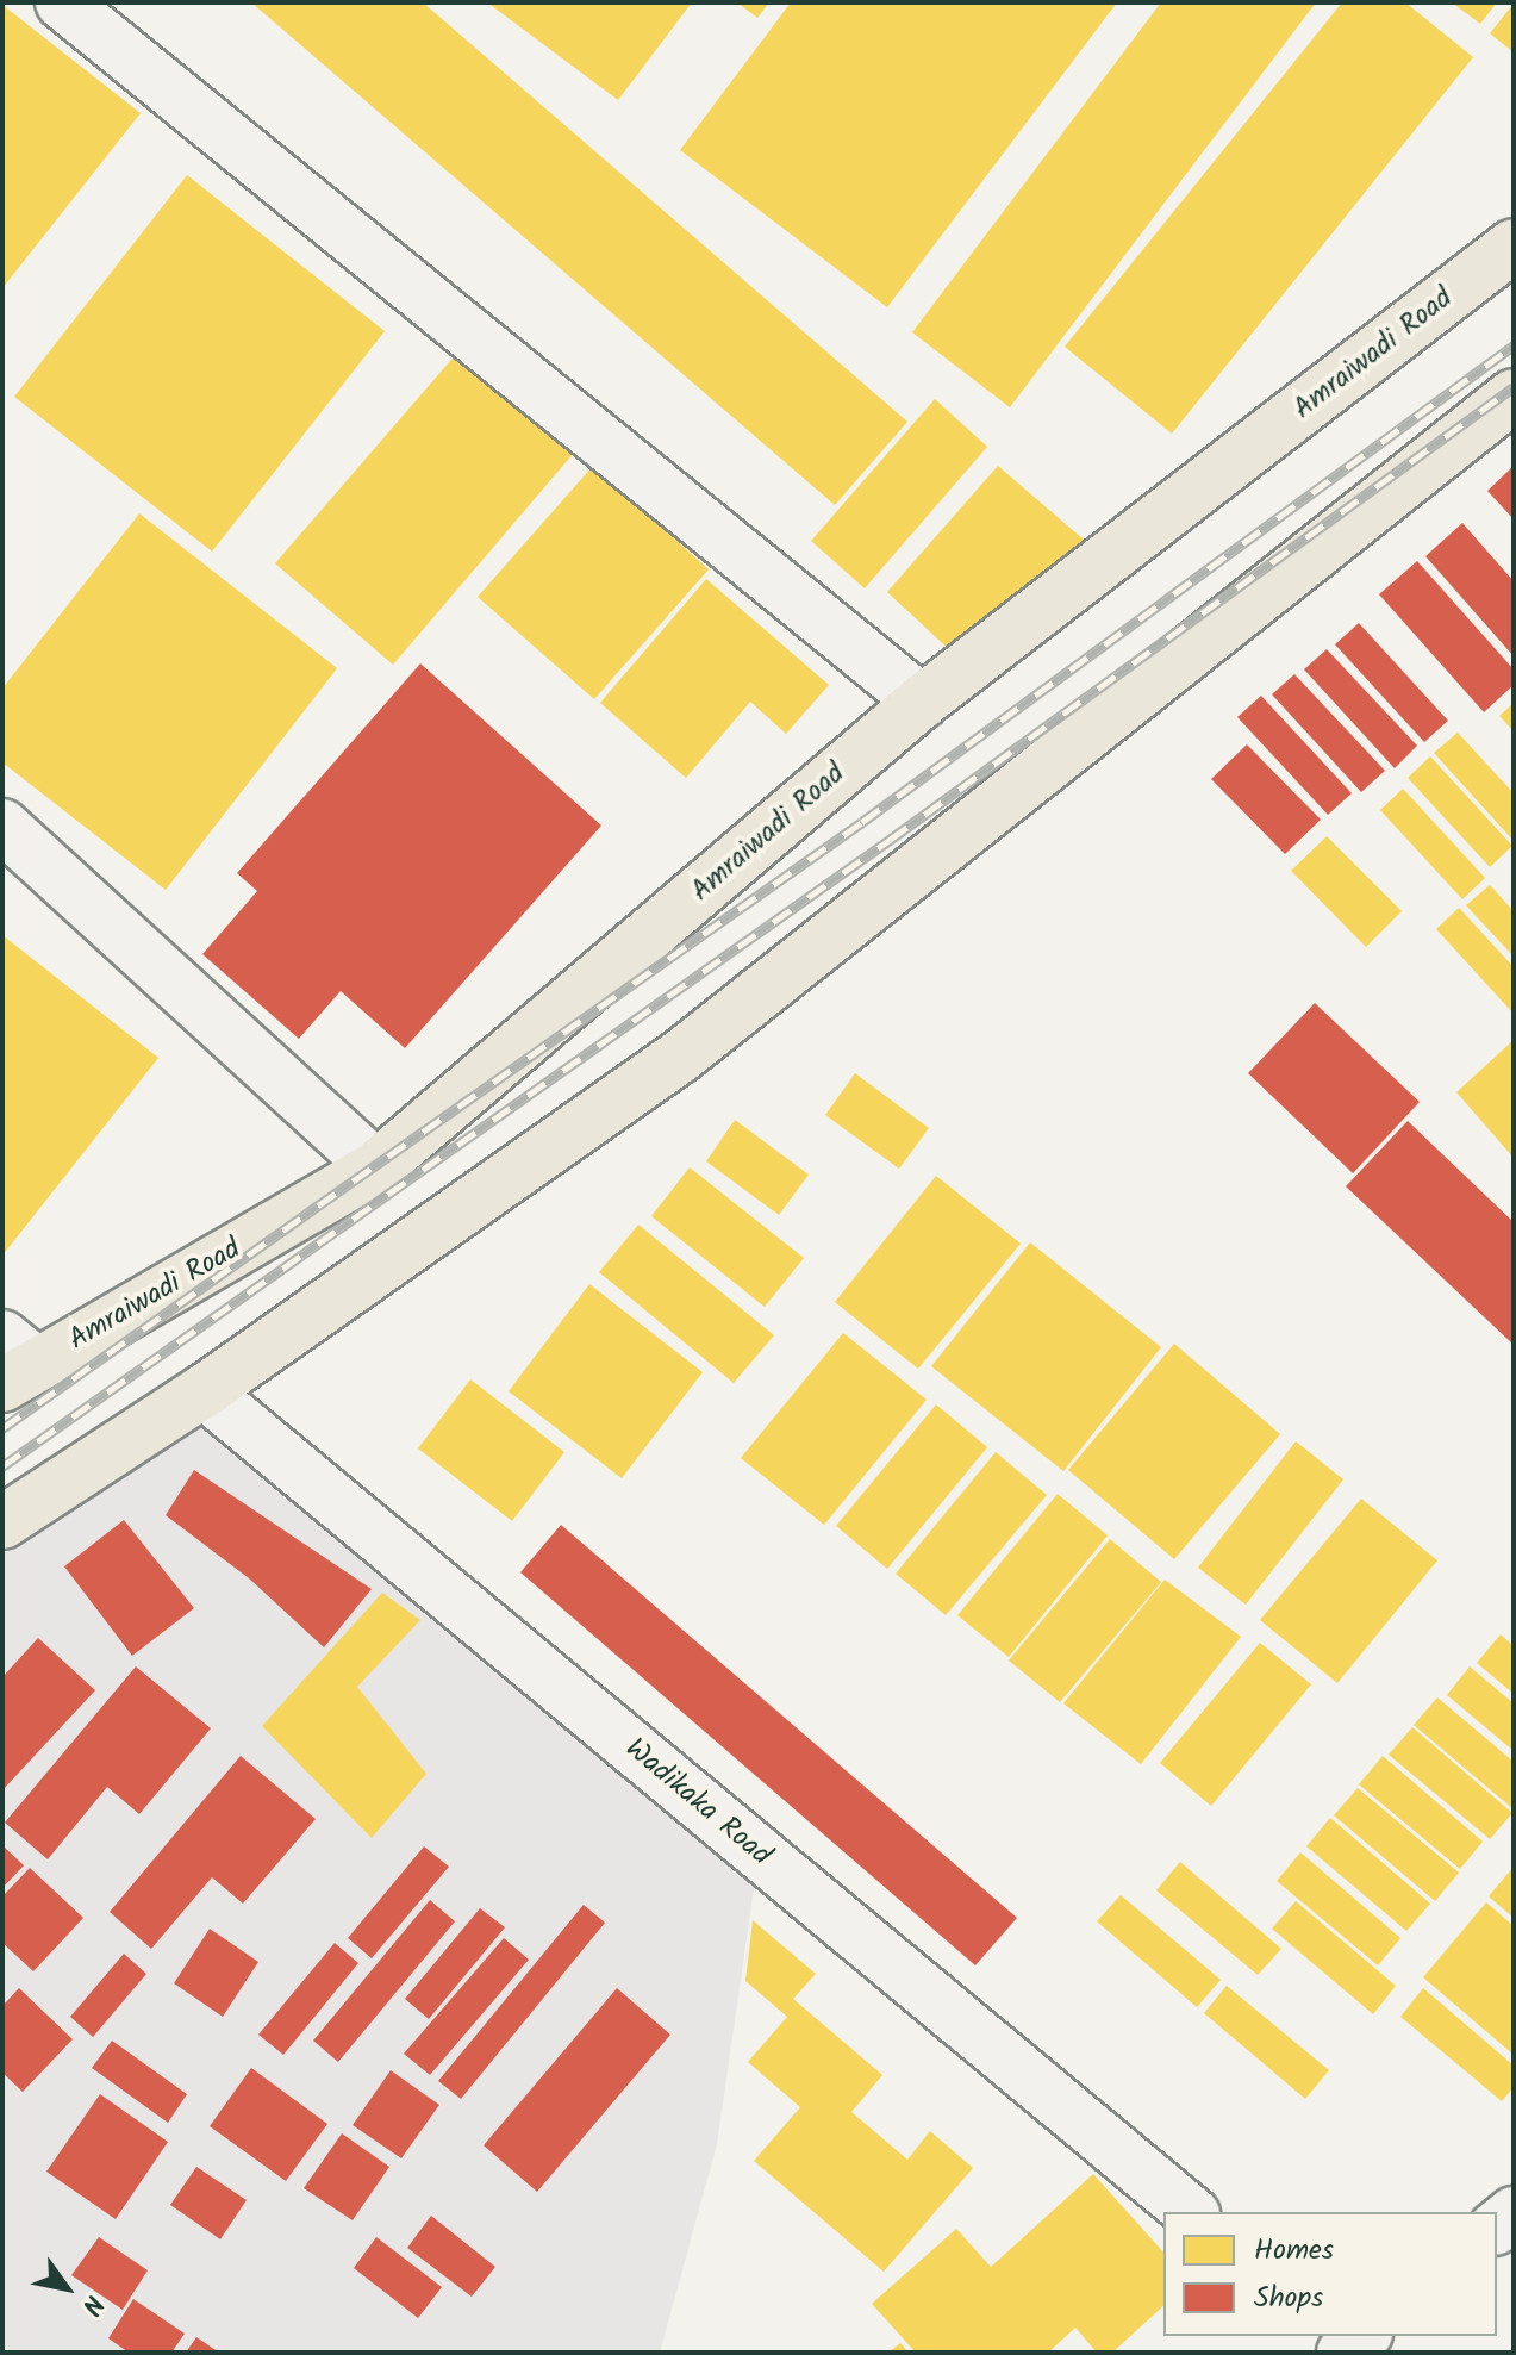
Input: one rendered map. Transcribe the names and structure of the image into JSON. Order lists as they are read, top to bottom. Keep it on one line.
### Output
{"streets":{"main road":["Amraiwadi Road"],"street":["Wadikaka Road"]},"legend":["Homes","Shops"],"north":"bottom right"}
